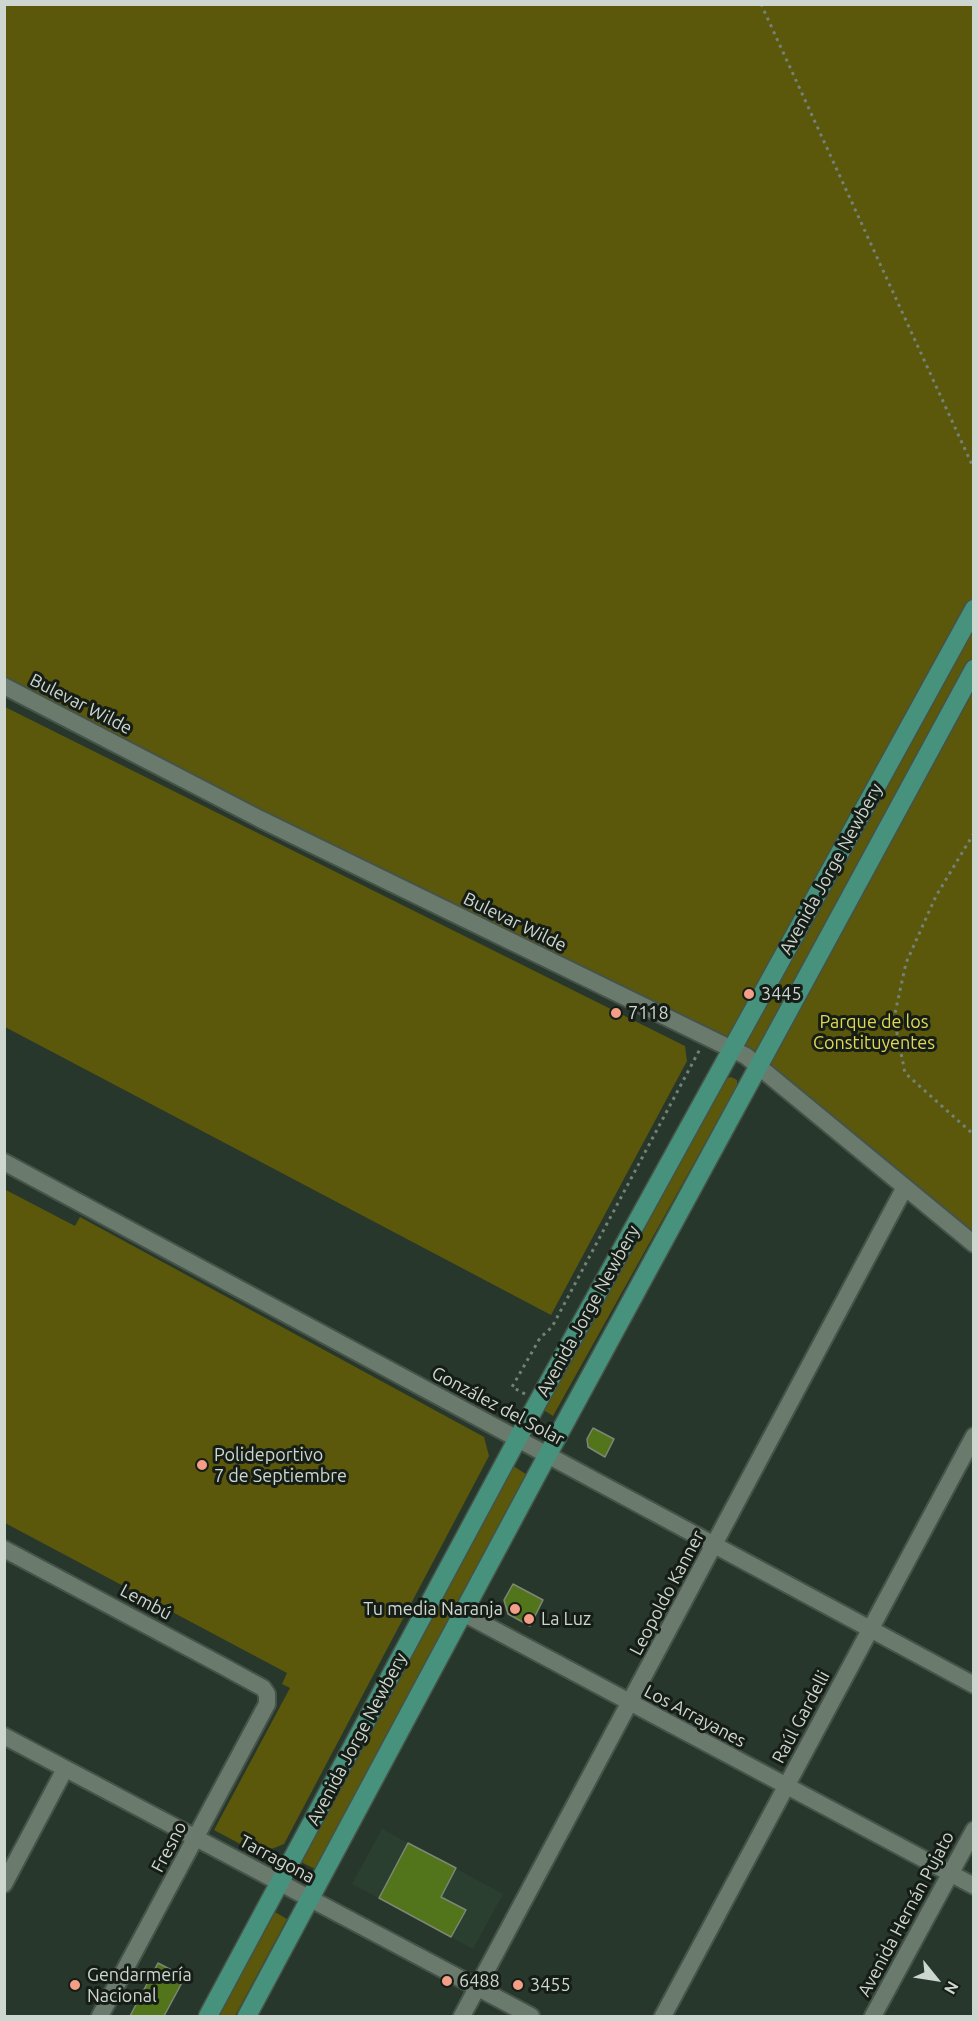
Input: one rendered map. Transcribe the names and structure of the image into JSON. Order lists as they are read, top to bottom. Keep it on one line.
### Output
{"streets":{"main road":["Avenida Jorge Newbery"],"street":["Bulevar Wilde","González del Solar","Leopoldo Kanner","Lembú","Los Arrayanes","Raúl Gardelli","Fresno","Tarragona","Avenida Hernán Pujato"]},"crossings":[["Bulevar Wilde","Avenida Jorge Newbery"],["Bulevar Wilde","Leopoldo Kanner"],["Avenida Jorge Newbery","González del Solar"],["Avenida Jorge Newbery","Los Arrayanes"],["Avenida Jorge Newbery","Tarragona"],["González del Solar","Leopoldo Kanner"],["González del Solar","Raúl Gardelli"],["Leopoldo Kanner","Los Arrayanes"],["Leopoldo Kanner","Tarragona"],["Lembú","Fresno"],["Los Arrayanes","Raúl Gardelli"],["Los Arrayanes","Avenida Hernán Pujato"],["Fresno","Tarragona"]],"parks":["Parque de los Constituyentes"],"places":["3445","7118","Polideportivo 7 de Septiembre","Tu media Naranja","La Luz","6488","Gendarmería Nacional","3455"],"north":"bottom right"}
